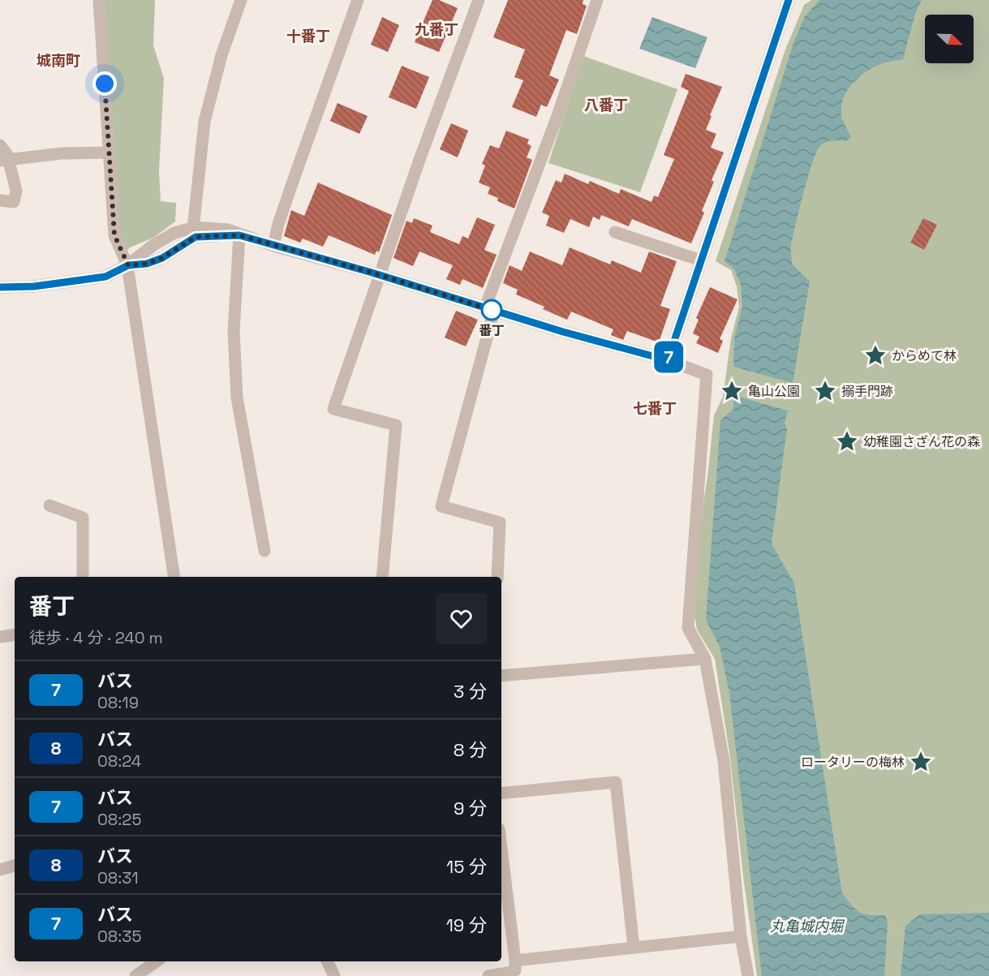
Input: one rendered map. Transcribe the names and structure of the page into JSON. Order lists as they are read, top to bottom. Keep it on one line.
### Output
{"districts":["九番丁","十番丁","城南町","八番丁","七番丁"],"water":["丸亀城内堀"],"places":{"other":["番丁"],"place":["からめて林","亀山公園","搦手門跡","幼稚園さざん花の森","ロータリーの梅林"]},"lines":["bus line 7"],"north":"bottom right","page":{"on_map":"7","heading":["番丁","徒歩 · 4 分 · 240 m"],"list":[{"mark":"7","name":"バス","note":"08:19","value":"3 分"},{"mark":"8","name":"バス","note":"08:24","value":"8 分"},{"mark":"7","name":"バス","note":"08:25","value":"9 分"},{"mark":"8","name":"バス","note":"08:31","value":"15 分"},{"mark":"7","name":"バス","note":"08:35","value":"19 分"}]}}
